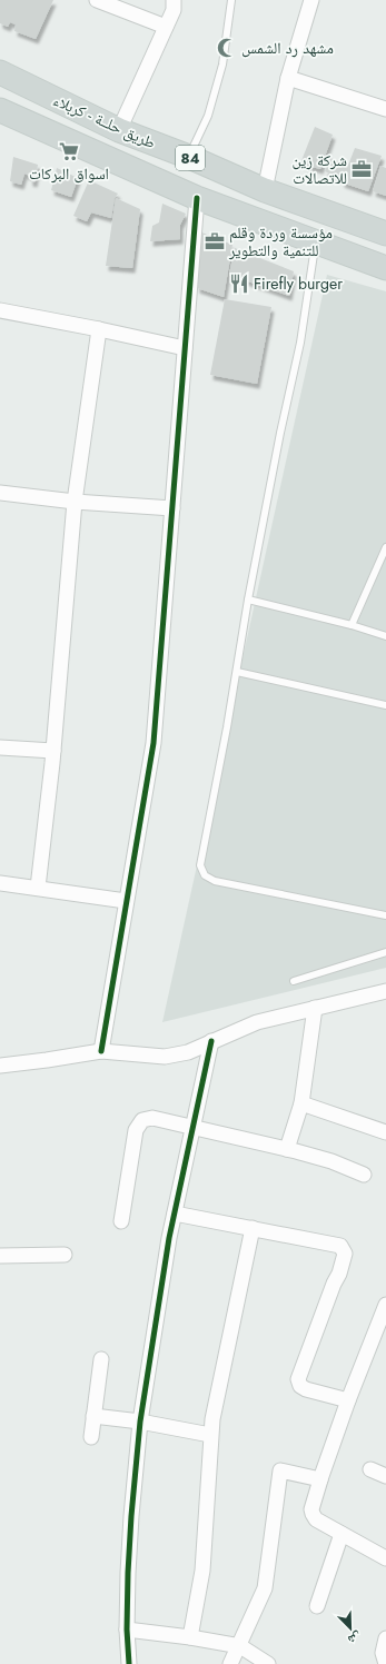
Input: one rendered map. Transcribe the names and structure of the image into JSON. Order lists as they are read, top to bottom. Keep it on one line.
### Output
{"streets":{"main road":["طريق حلــة - كربلاء","84"]},"places":{"mosque":["مشهد رد الشمس"],"supermarket":["اسواق البركات"],"office":["شركة زين للاتصالات","مؤسسة وردة وقلم للتنمية والتطوير"],"restaurant":["Firefly burger"]},"north":"bottom right"}
